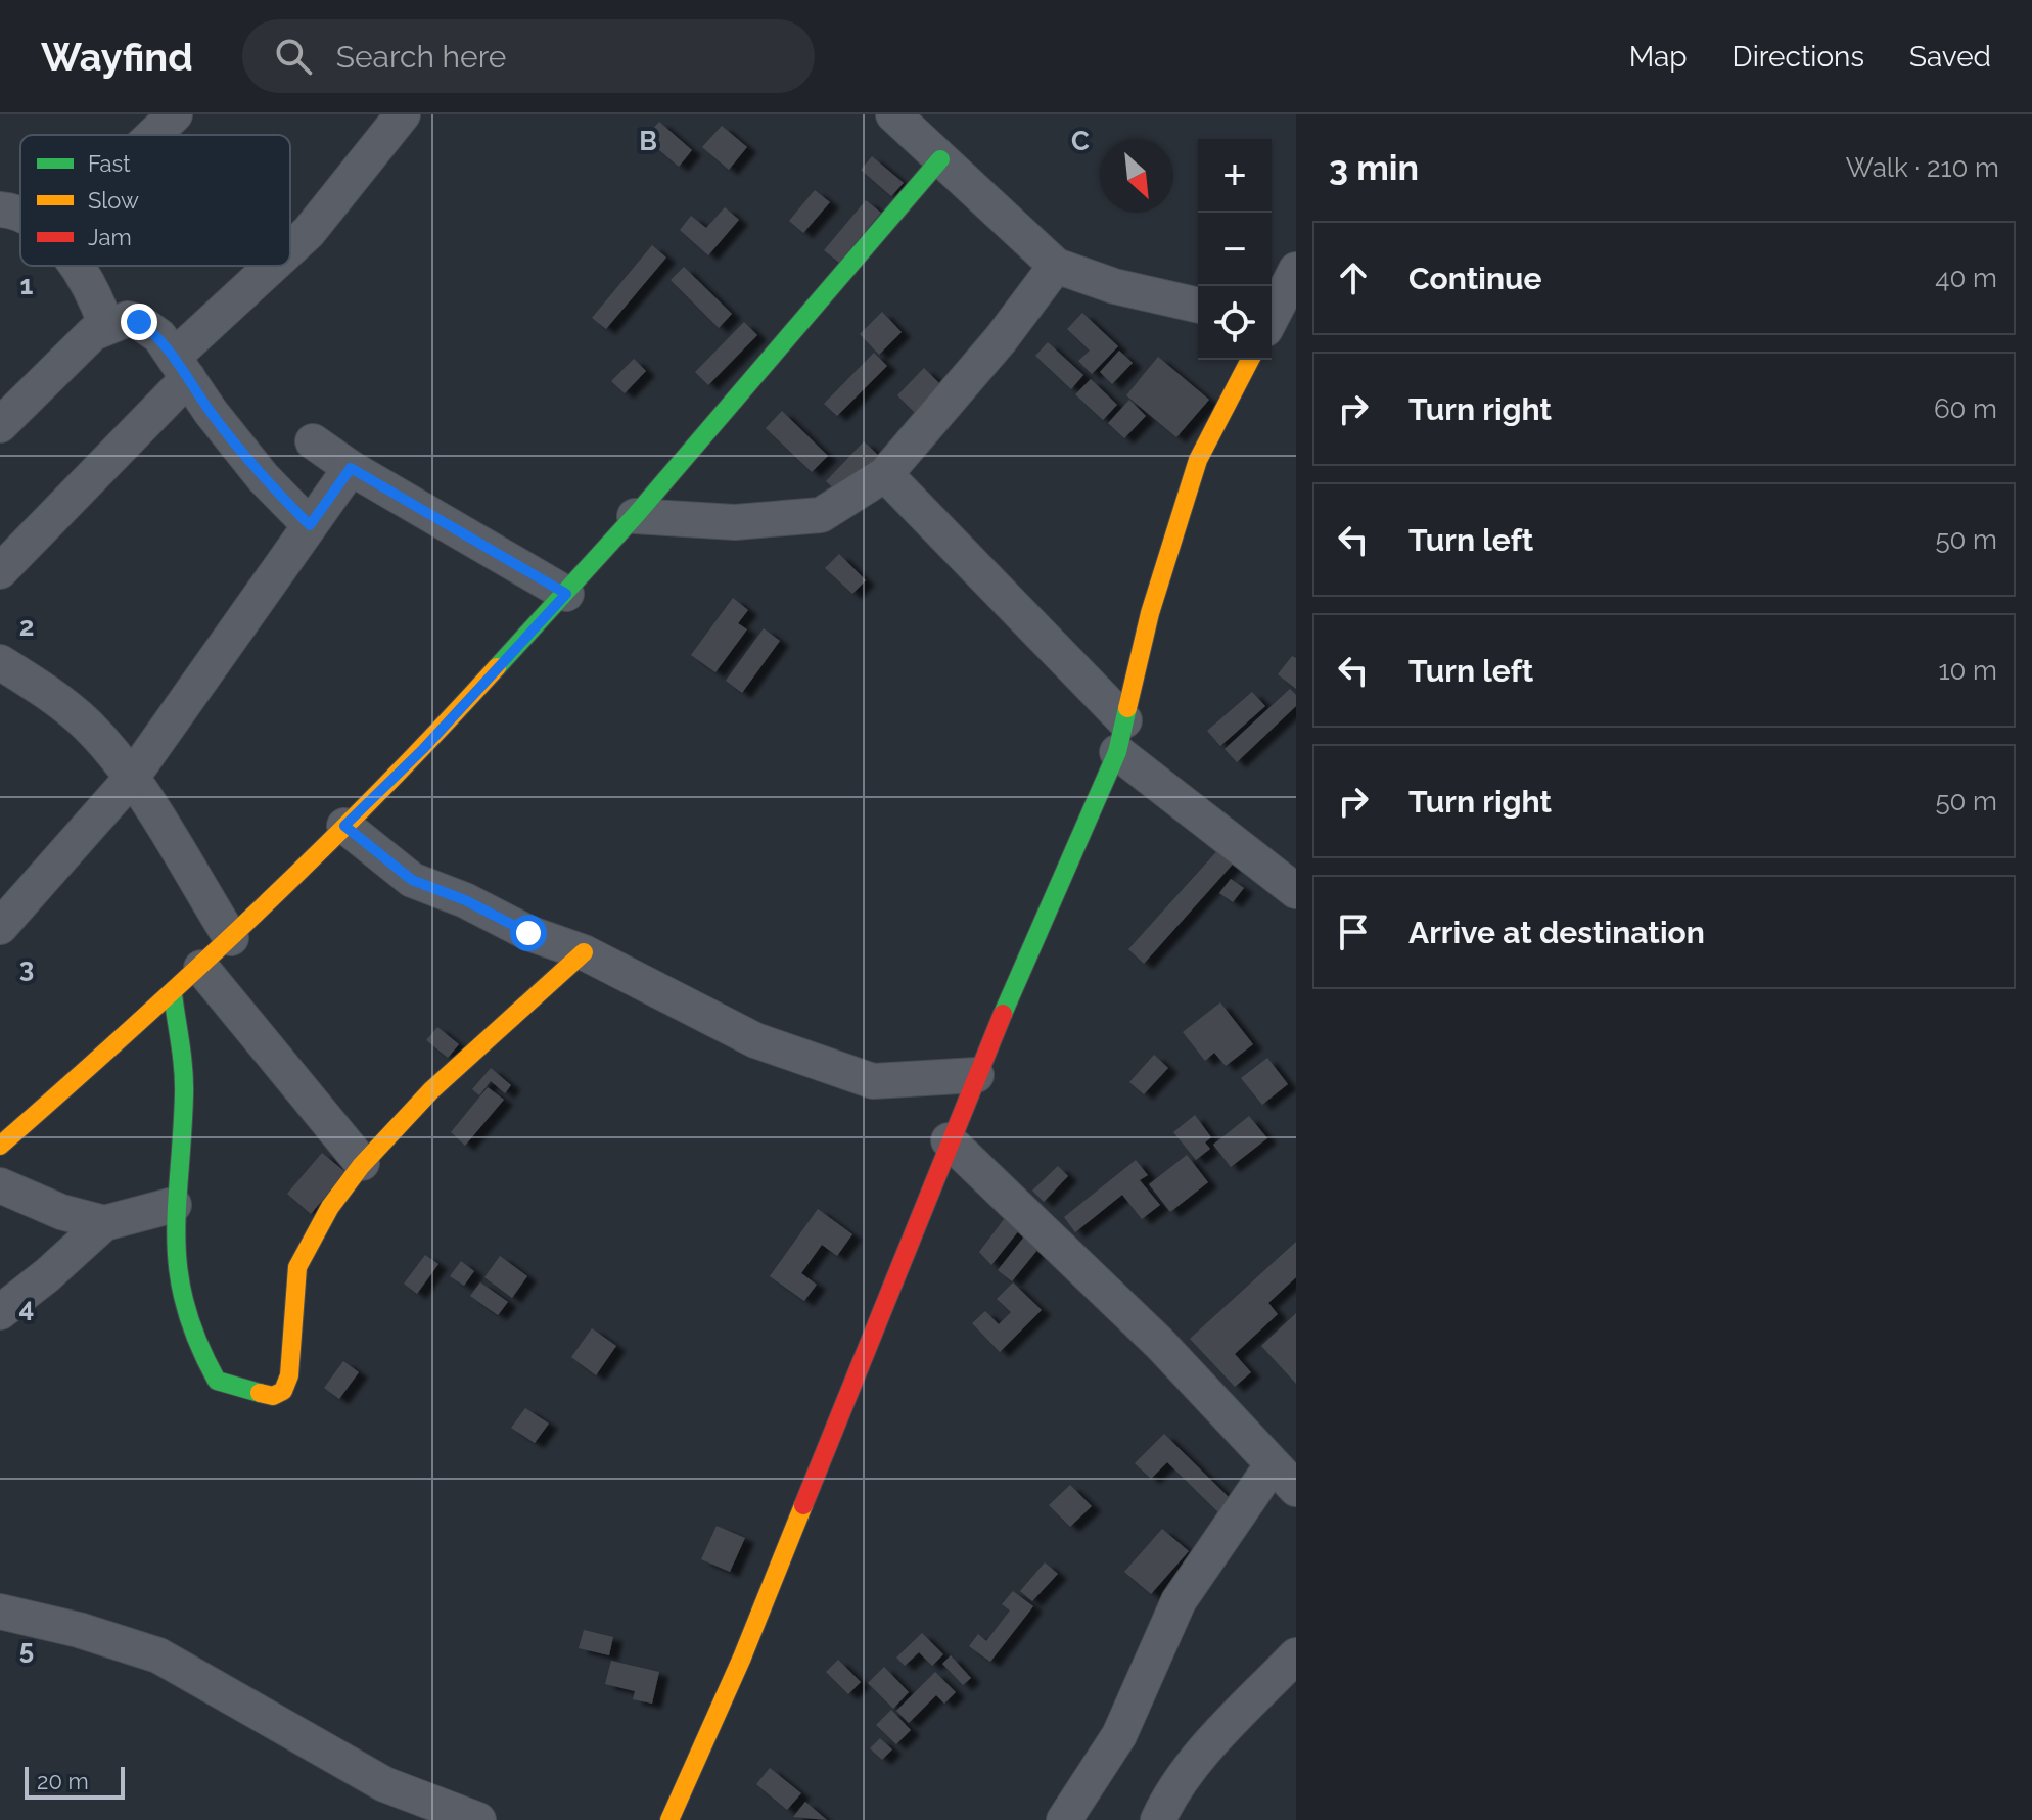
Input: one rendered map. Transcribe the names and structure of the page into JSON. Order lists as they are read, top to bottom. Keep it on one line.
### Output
{"legend":["Fast","Slow","Jam"],"scale_bar":"20 m","north":"bottom right","page":{"header":"Wayfind","search":"Search here","nav":["Map","Directions","Saved"],"heading":["3 min","Walk · 210 m"],"map_buttons":["+","−"],"list":[["Continue","40 m"],["Turn right","60 m"],["Turn left","50 m"],["Turn left","10 m"],["Turn right","50 m"],"Arrive at destination"],"scale":"20 m"},"grid":{"columns":["B","C"],"rows":["1","2","3","4","5"]}}
